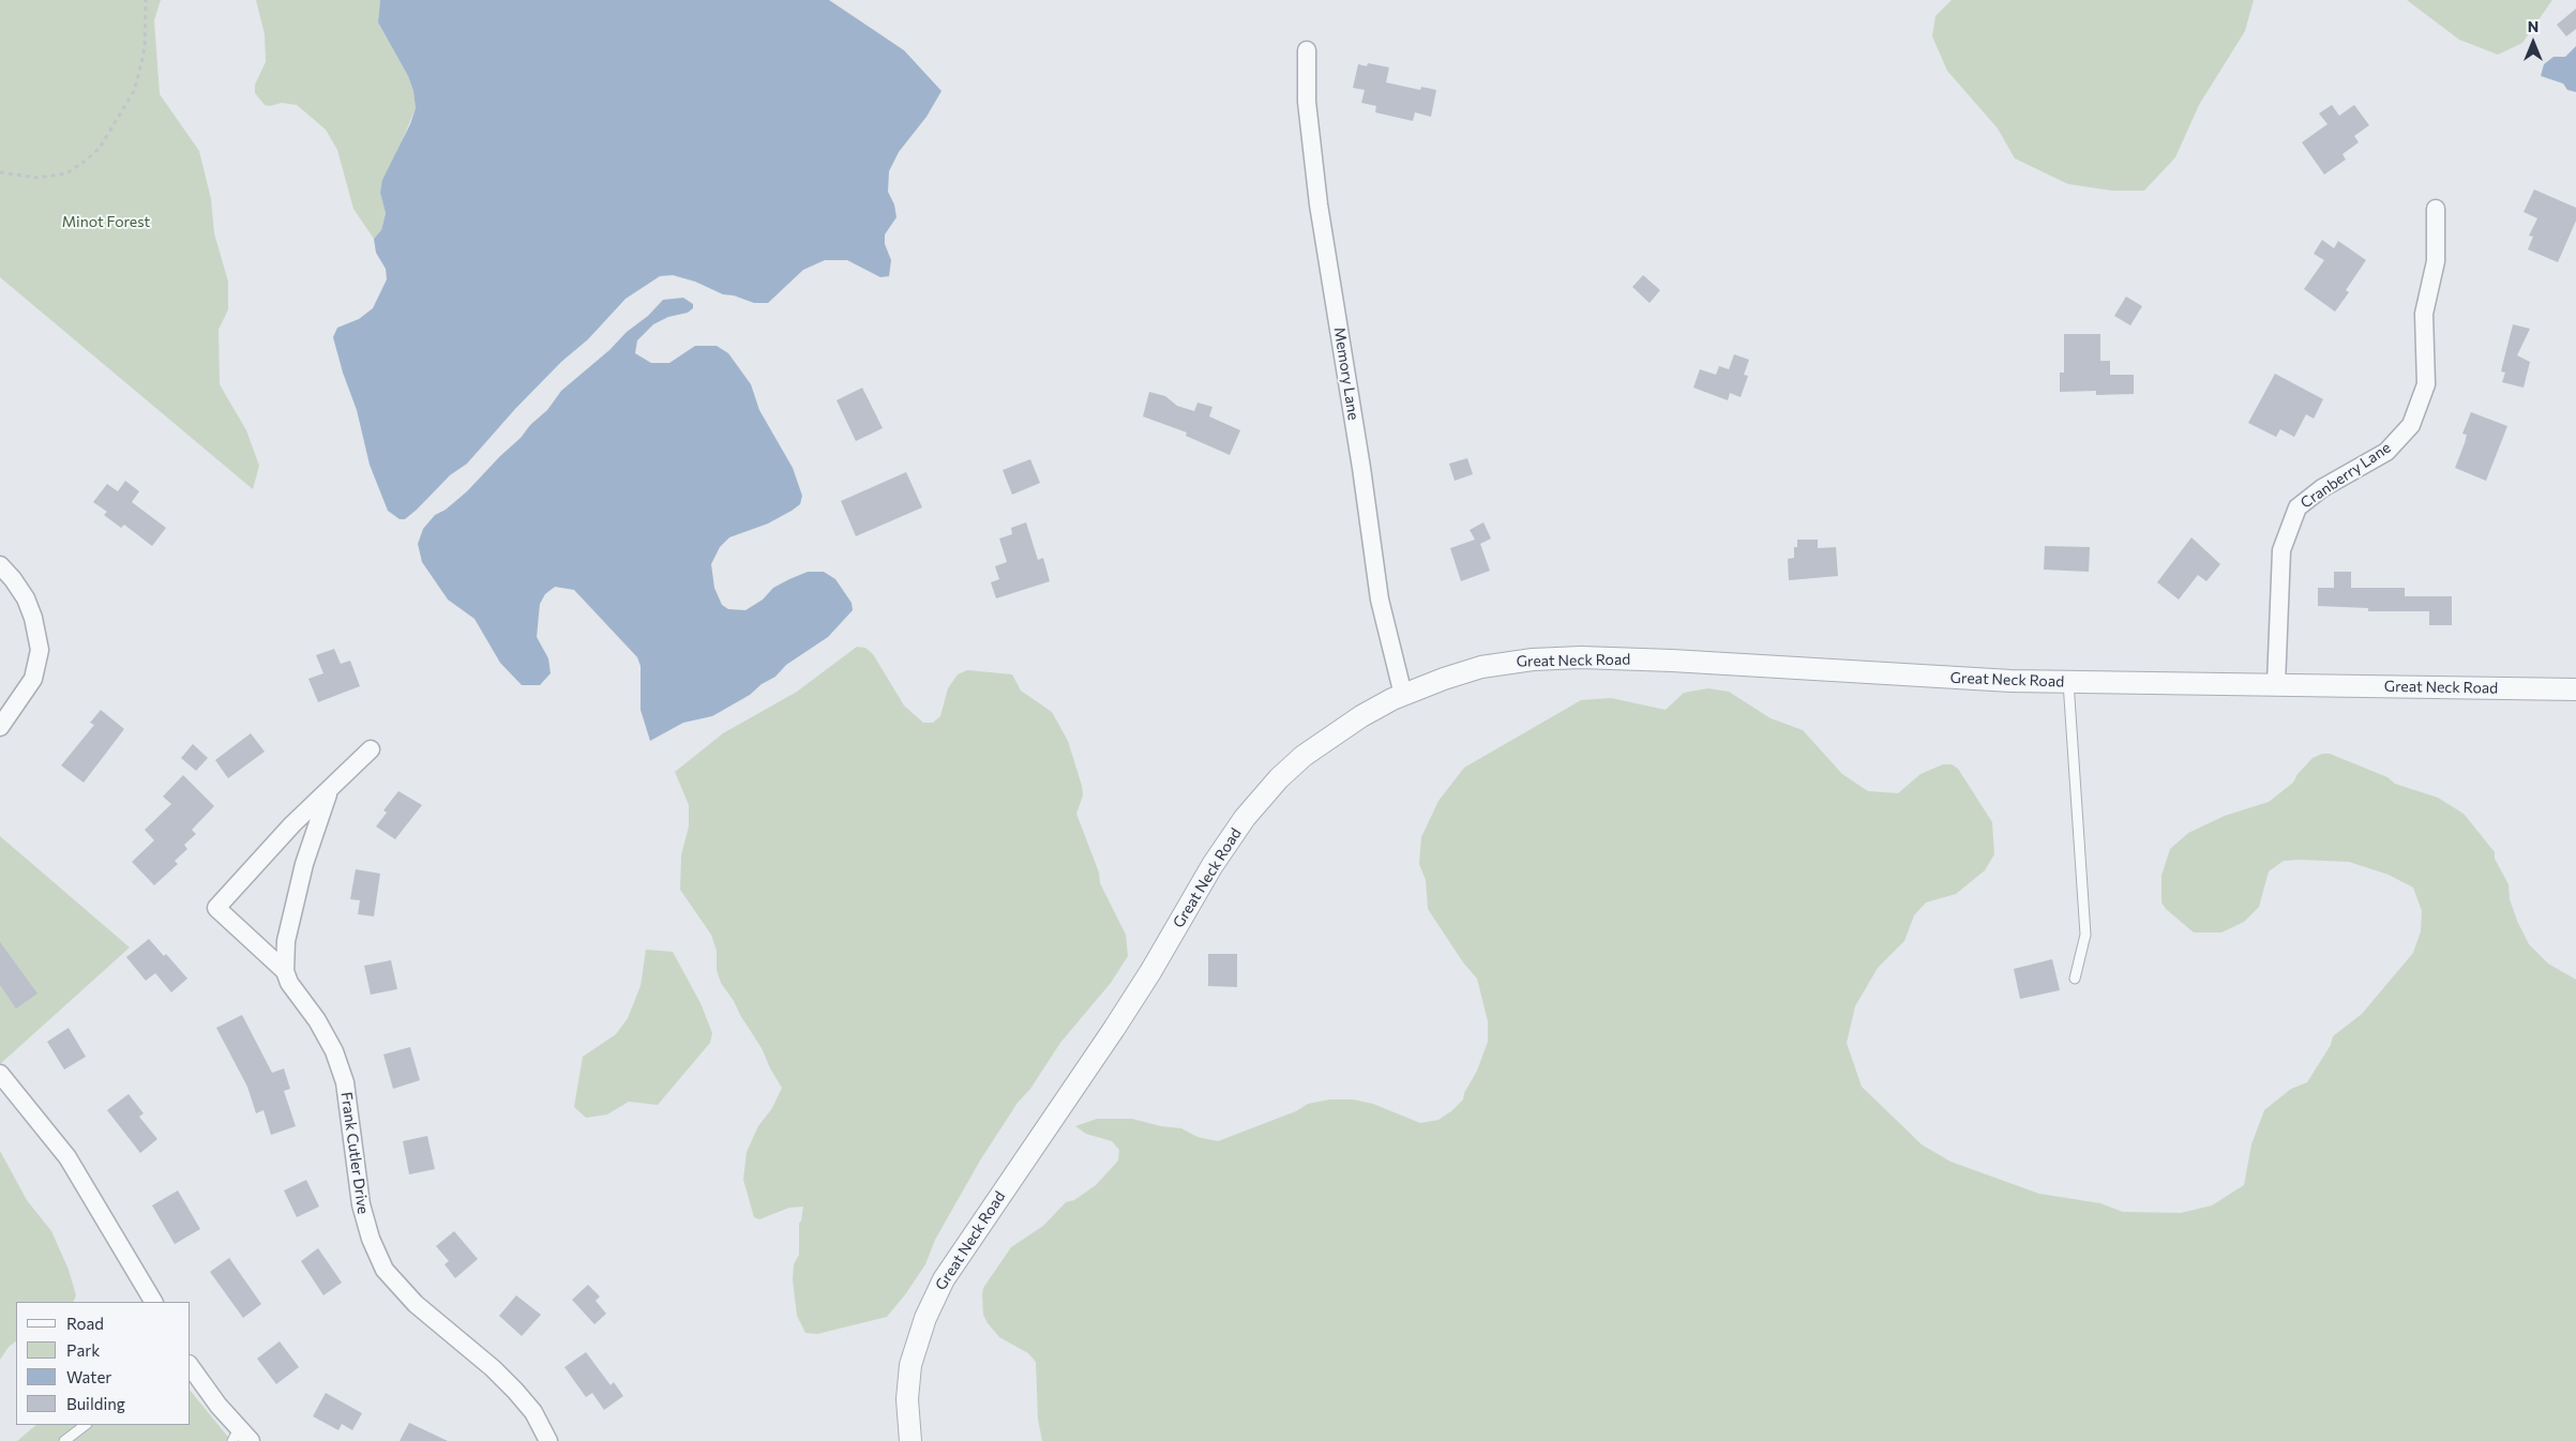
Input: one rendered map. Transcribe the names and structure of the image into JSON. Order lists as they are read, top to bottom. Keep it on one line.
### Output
{"streets":{"street":["Memory Lane","Cranberry Lane","Great Neck Road","Frank Cutler Drive"]},"crossings":[["Memory Lane","Great Neck Road"],["Cranberry Lane","Great Neck Road"]],"parks":["Minot Forest"],"legend":["Road","Park","Water","Building"],"north":"top"}
